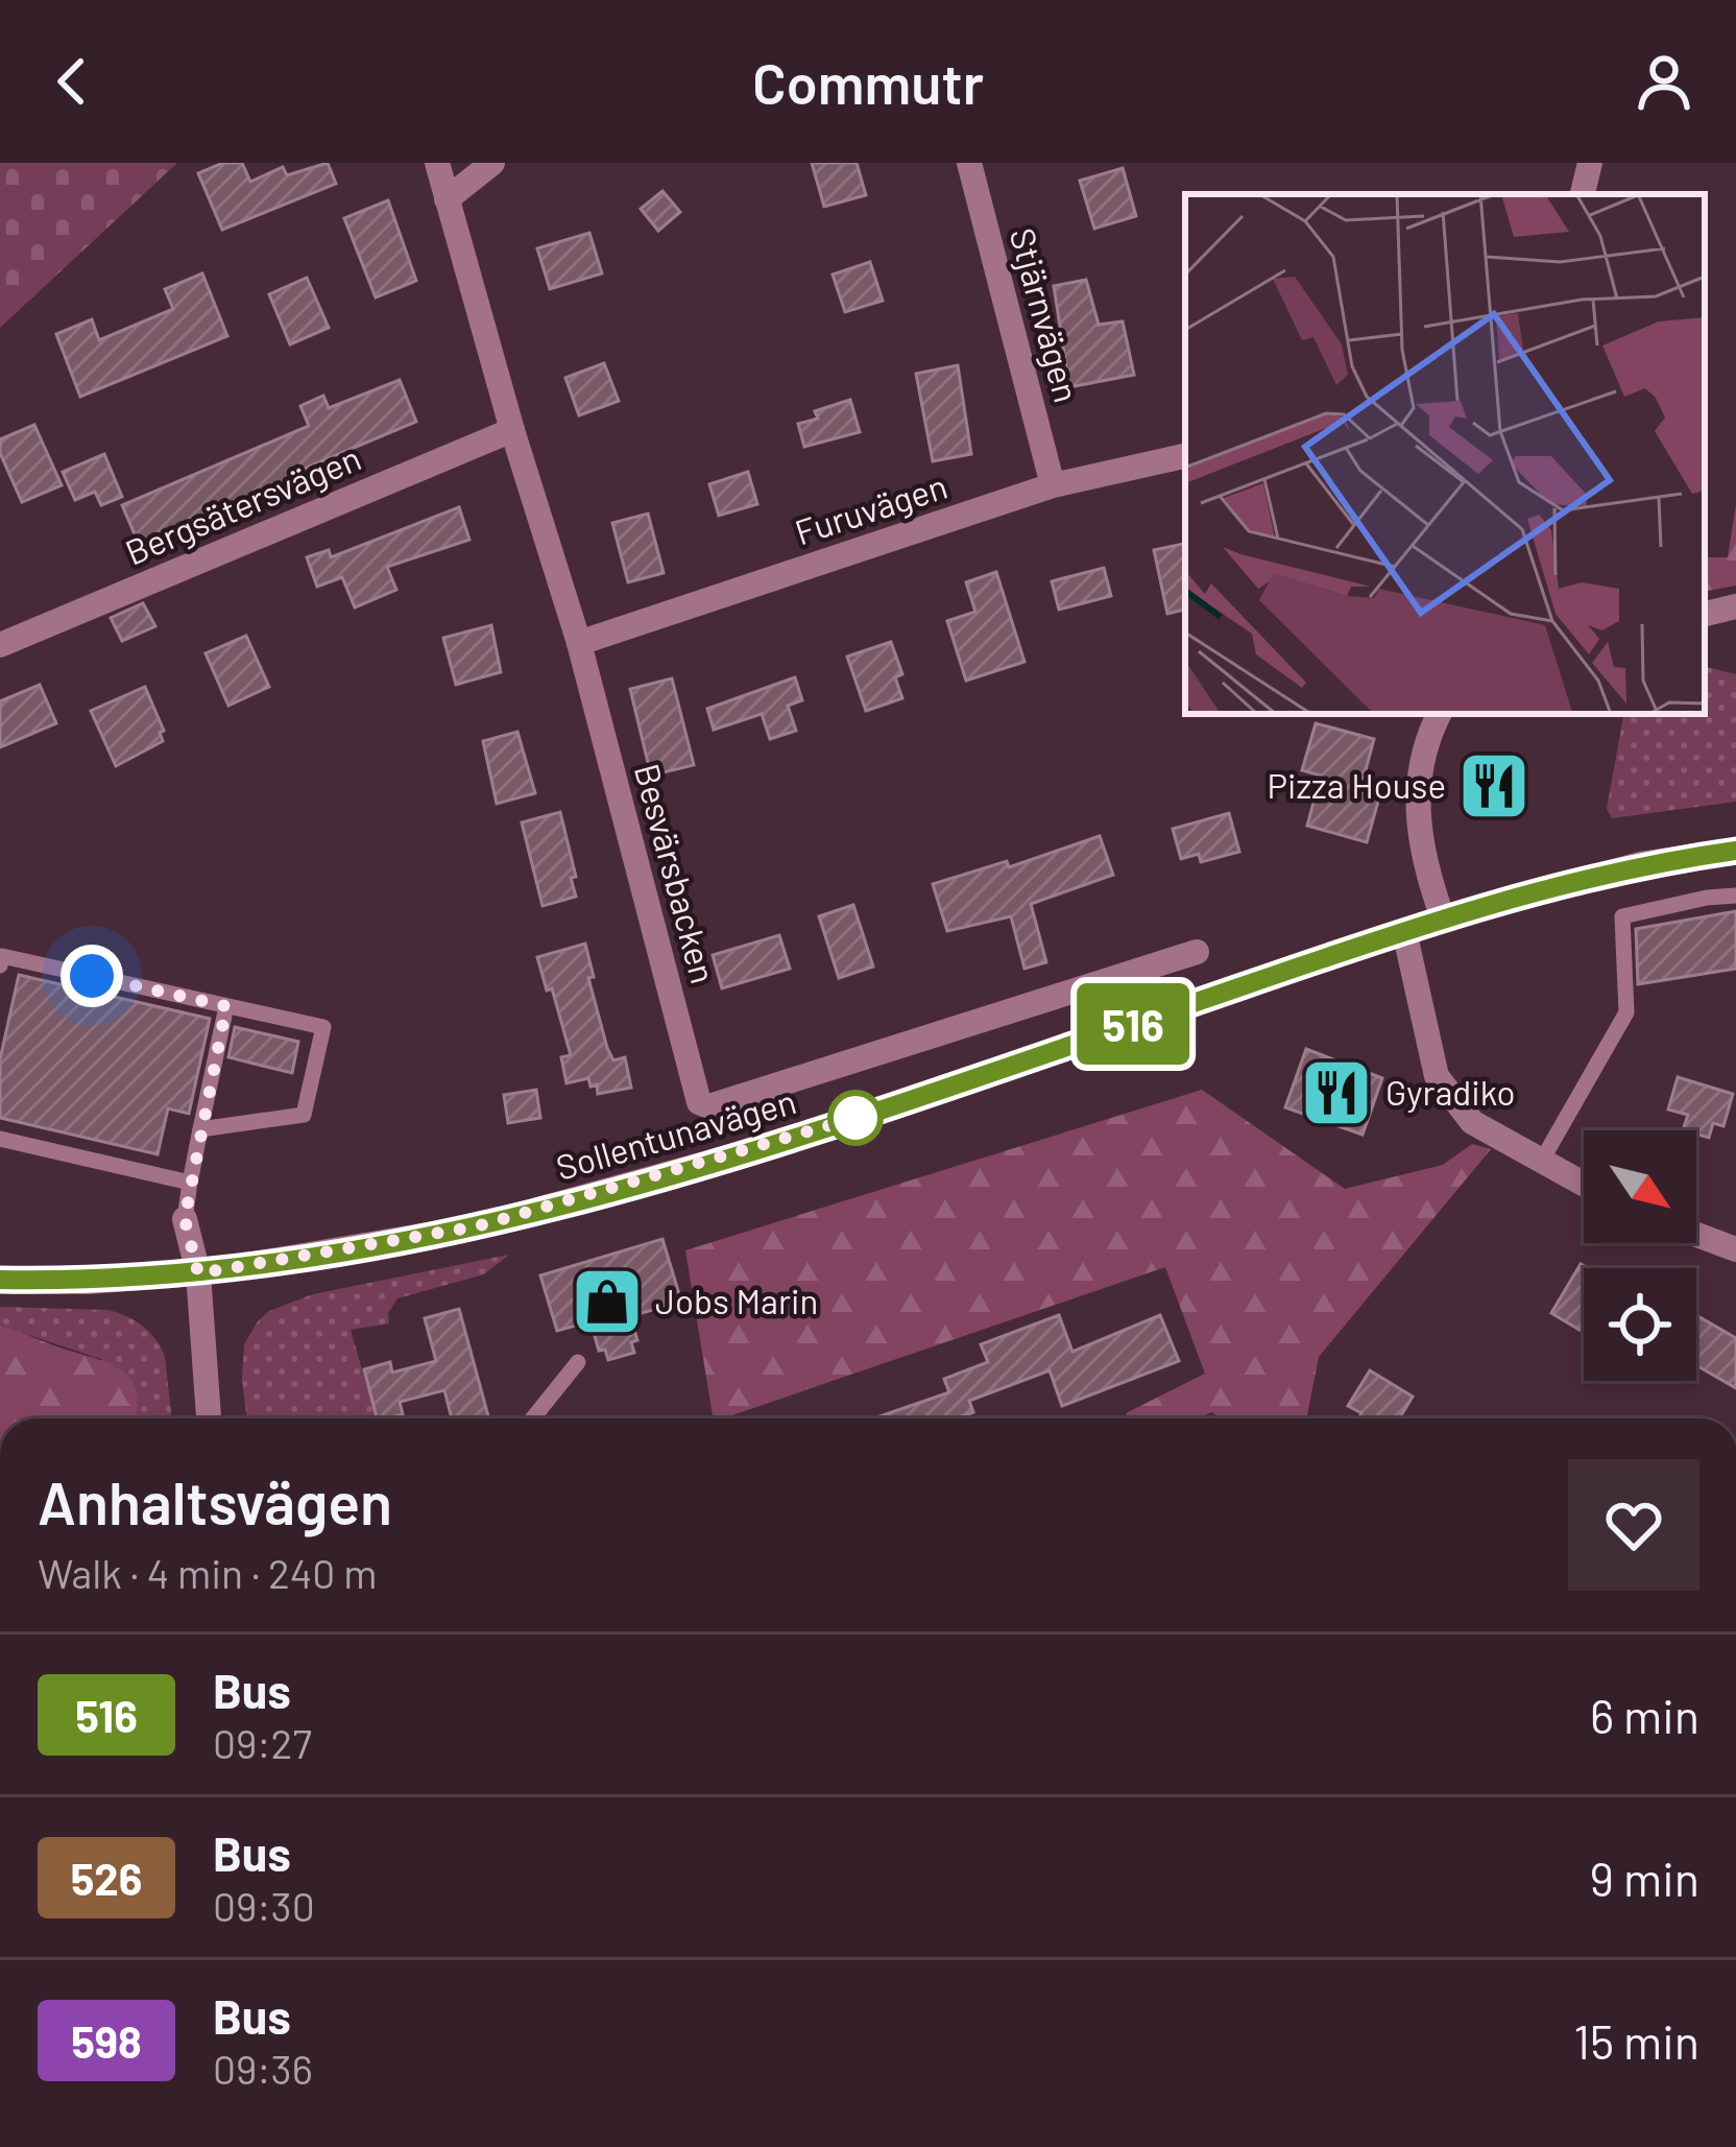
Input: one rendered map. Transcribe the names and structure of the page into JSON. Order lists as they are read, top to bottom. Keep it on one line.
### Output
{"streets":{"street":["Stjärnvägen","Bergsätersvägen","Furuvägen","Besvärsbacken","Sollentunavägen"]},"crossings":[["Stjärnvägen","Furuvägen"],["Bergsätersvägen","Besvärsbacken"],["Furuvägen","Besvärsbacken"]],"places":{"restaurant":["Pizza House","Gyradiko"],"shop":["Jobs Marin"]},"lines":["bus line 516"],"north":"bottom right","page":{"header":"Commutr","on_map":"516","heading":["Anhaltsvägen","Walk · 4 min · 240 m"],"list":[{"mark":"516","name":"Bus","note":"09:27","value":"6 min"},{"mark":"526","name":"Bus","note":"09:30","value":"9 min"},{"mark":"598","name":"Bus","note":"09:36","value":"15 min"}]}}
